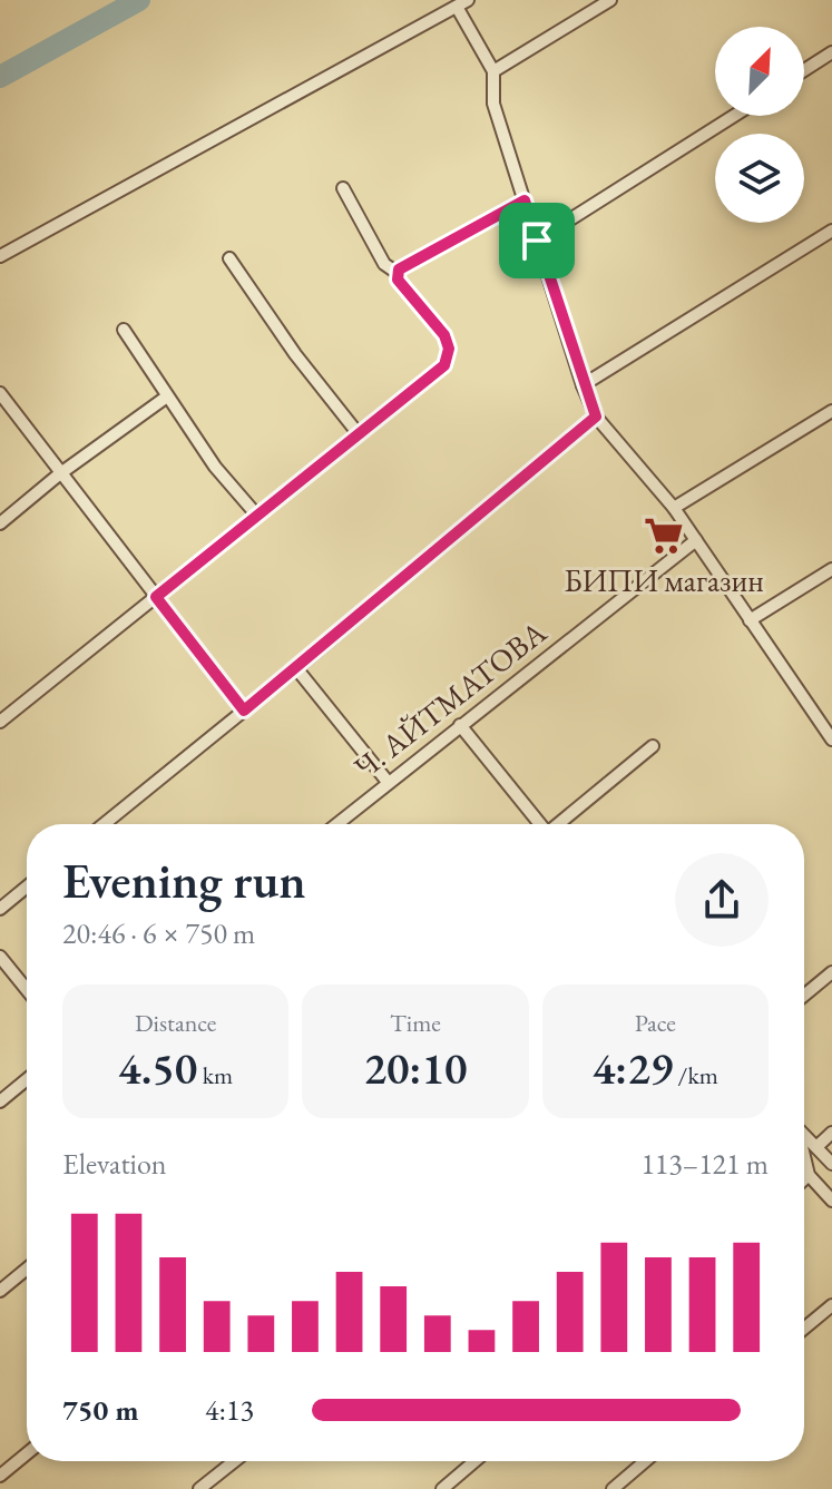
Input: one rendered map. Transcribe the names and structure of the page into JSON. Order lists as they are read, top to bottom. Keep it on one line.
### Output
{"streets":{"street":["Ч. АЙТМАТОВА"]},"places":{"supermarket":["БИПИ магазин"]},"north":"top right","page":{"heading":["Evening run","20:46 · 6 × 750 m"],"stats":[["Distance","4.50 km"],["Time","20:10"],["Pace","4:29 /km"]],"chart":["Elevation","113–121 m"],"list":[{"name":"750 m","note":"4:13"}]}}
